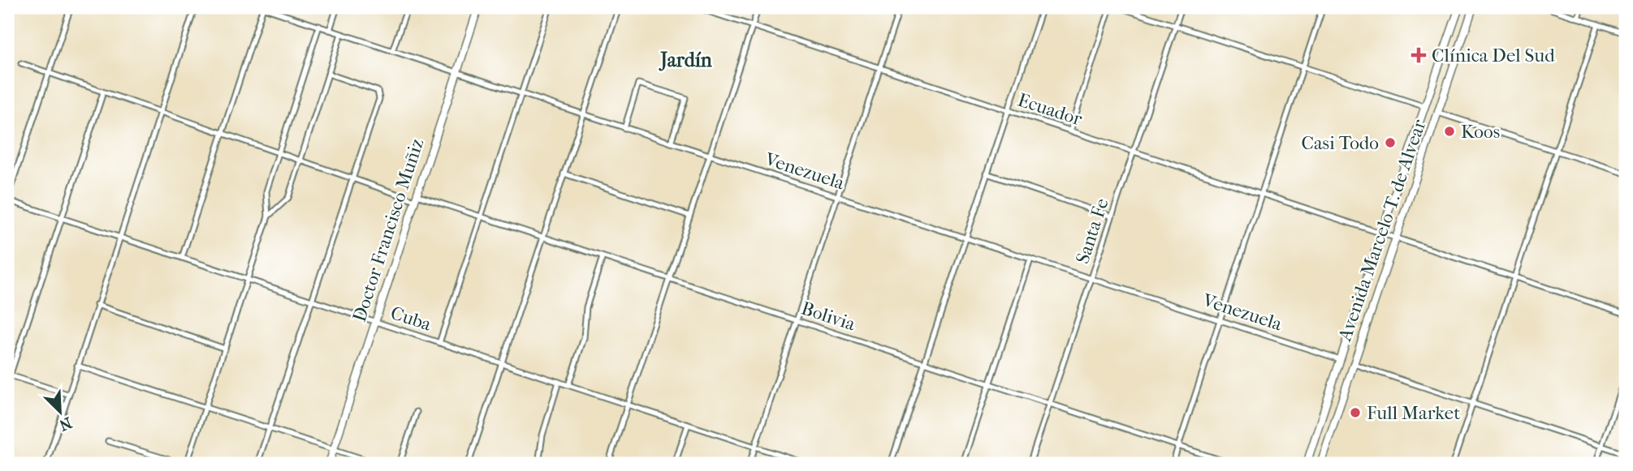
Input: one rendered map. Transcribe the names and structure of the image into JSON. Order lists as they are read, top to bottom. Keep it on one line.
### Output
{"streets":{"main road":["Doctor Francisco Muñiz","Avenida Marcelo T. de Alvear"],"street":["Ecuador","Venezuela","Santa Fe","Bolivia","Cuba"]},"crossings":[["Ecuador","Avenida Marcelo T. de Alvear"],["Ecuador","Santa Fe"],["Venezuela","Doctor Francisco Muñiz"],["Venezuela","Avenida Marcelo T. de Alvear"],["Venezuela","Santa Fe"],["Doctor Francisco Muñiz","Bolivia"],["Doctor Francisco Muñiz","Cuba"],["Santa Fe","Bolivia"]],"districts":["Jardín"],"places":{"health":["Clínica Del Sud"],"other":["Koos","Casi Todo","Full Market"]},"north":"bottom right"}
